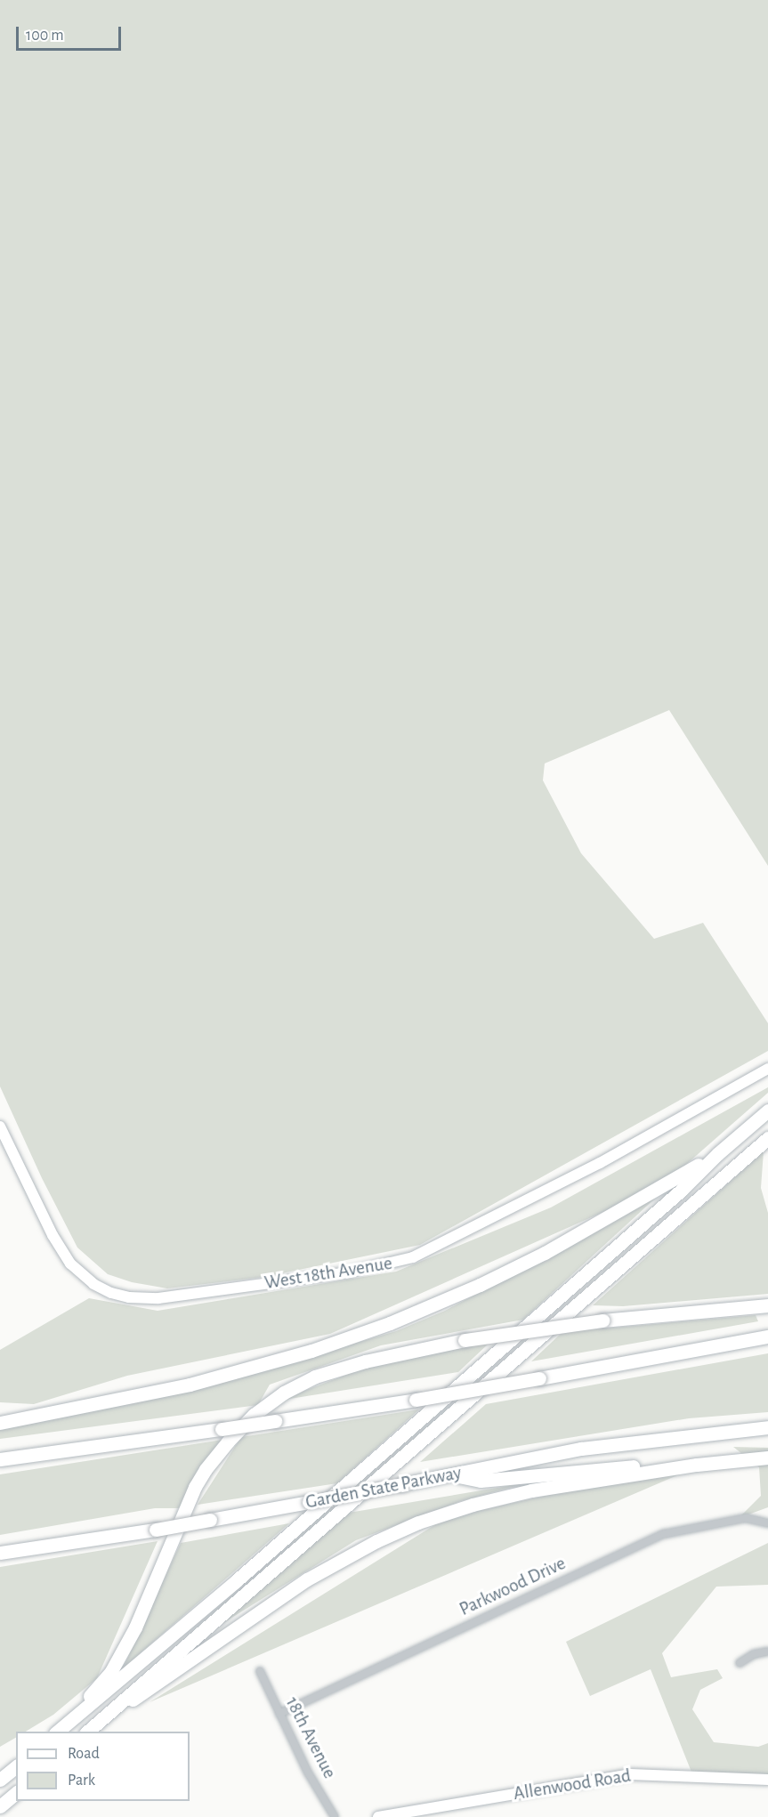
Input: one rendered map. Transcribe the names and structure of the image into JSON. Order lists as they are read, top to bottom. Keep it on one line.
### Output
{"streets":{"highway":["Garden State Parkway"],"street":["West 18th Avenue","Parkwood Drive","18th Avenue","Allenwood Road"]},"crossings":[["Parkwood Drive","18th Avenue"]],"legend":["Road","Park"],"scale_bar":"100 m"}
